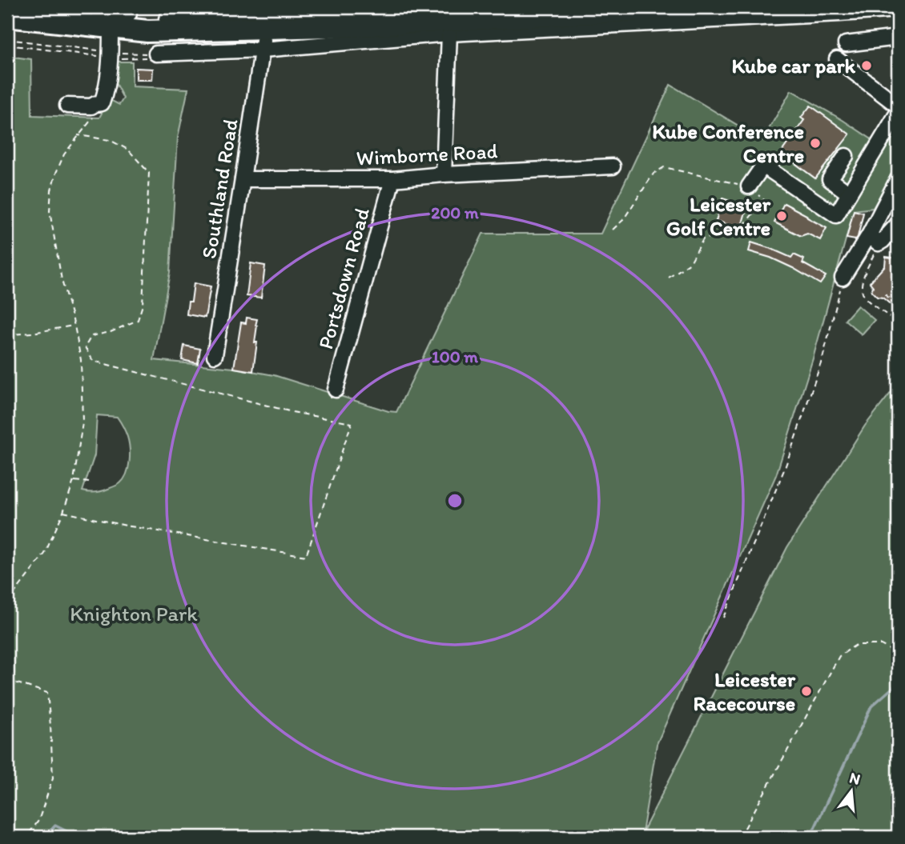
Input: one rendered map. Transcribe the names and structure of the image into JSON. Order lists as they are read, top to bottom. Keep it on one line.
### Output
{"streets":{"street":["Wimborne Road","Southland Road","Portsdown Road"]},"crossings":[["Wimborne Road","Southland Road"],["Wimborne Road","Portsdown Road"]],"parks":["Knighton Park"],"places":["Kube car park","Kube Conference Centre","Leicester Golf Centre","Leicester Racecourse"],"north":"top","rings":["200 m","100 m"]}
